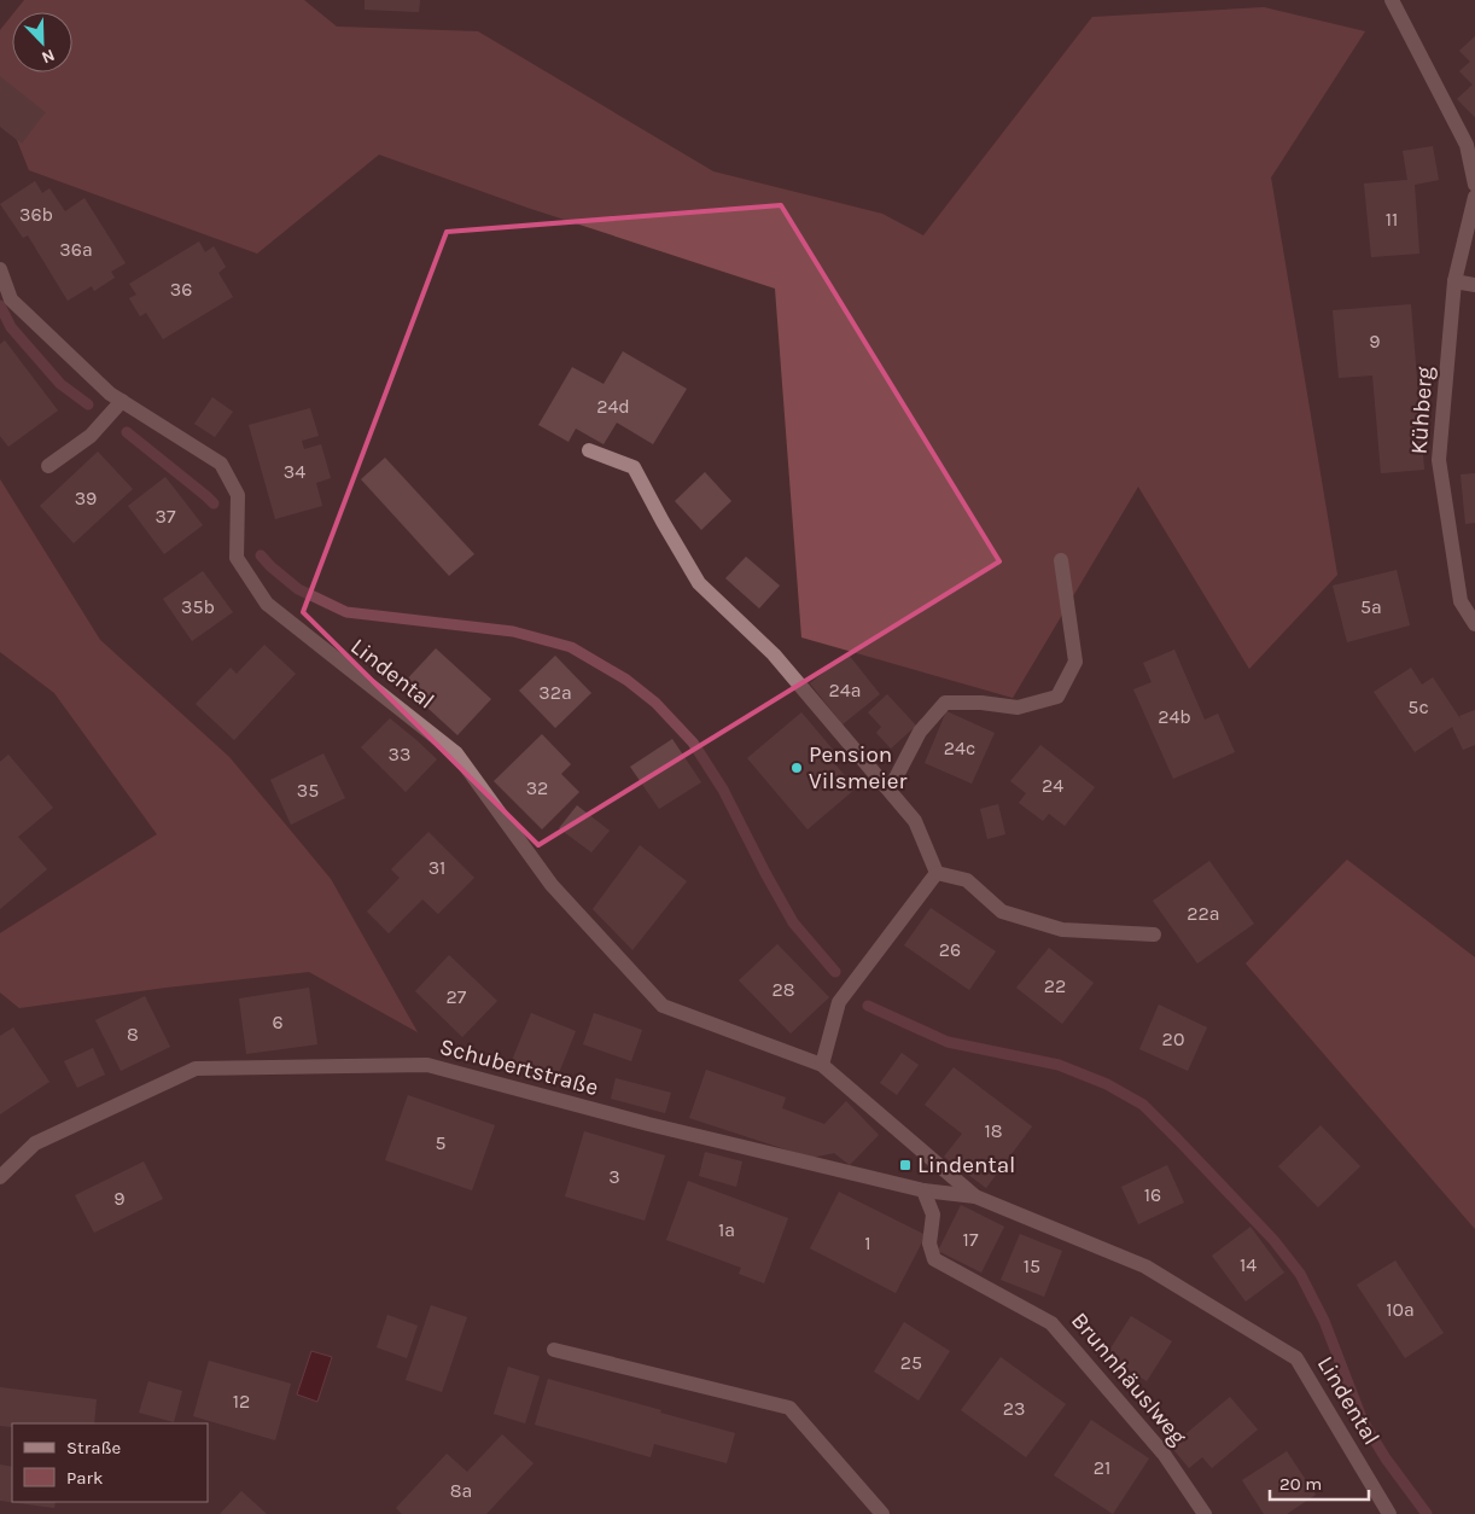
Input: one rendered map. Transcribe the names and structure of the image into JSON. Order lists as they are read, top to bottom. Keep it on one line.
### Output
{"streets":{"street":["Kühberg","Lindental","Schubertstraße","Brunnhäuslweg"]},"crossings":[["Lindental","Schubertstraße"],["Schubertstraße","Brunnhäuslweg"]],"places":{"other":["Pension Vilsmeier"],"transit":["Lindental"]},"house_numbers":["36b","11","36a","36","9","24d","34","39","37","35b","5a","24a","32a","5c","24b","24c","33","24","32","35","31","22a","26","22","28","27","6","8","20","18","5","3","16","9","1a","17","1","14","15","10a","25","12","23","21","8a"],"legend":["Straße","Park"],"scale_bar":"20 m","north":"bottom right"}
